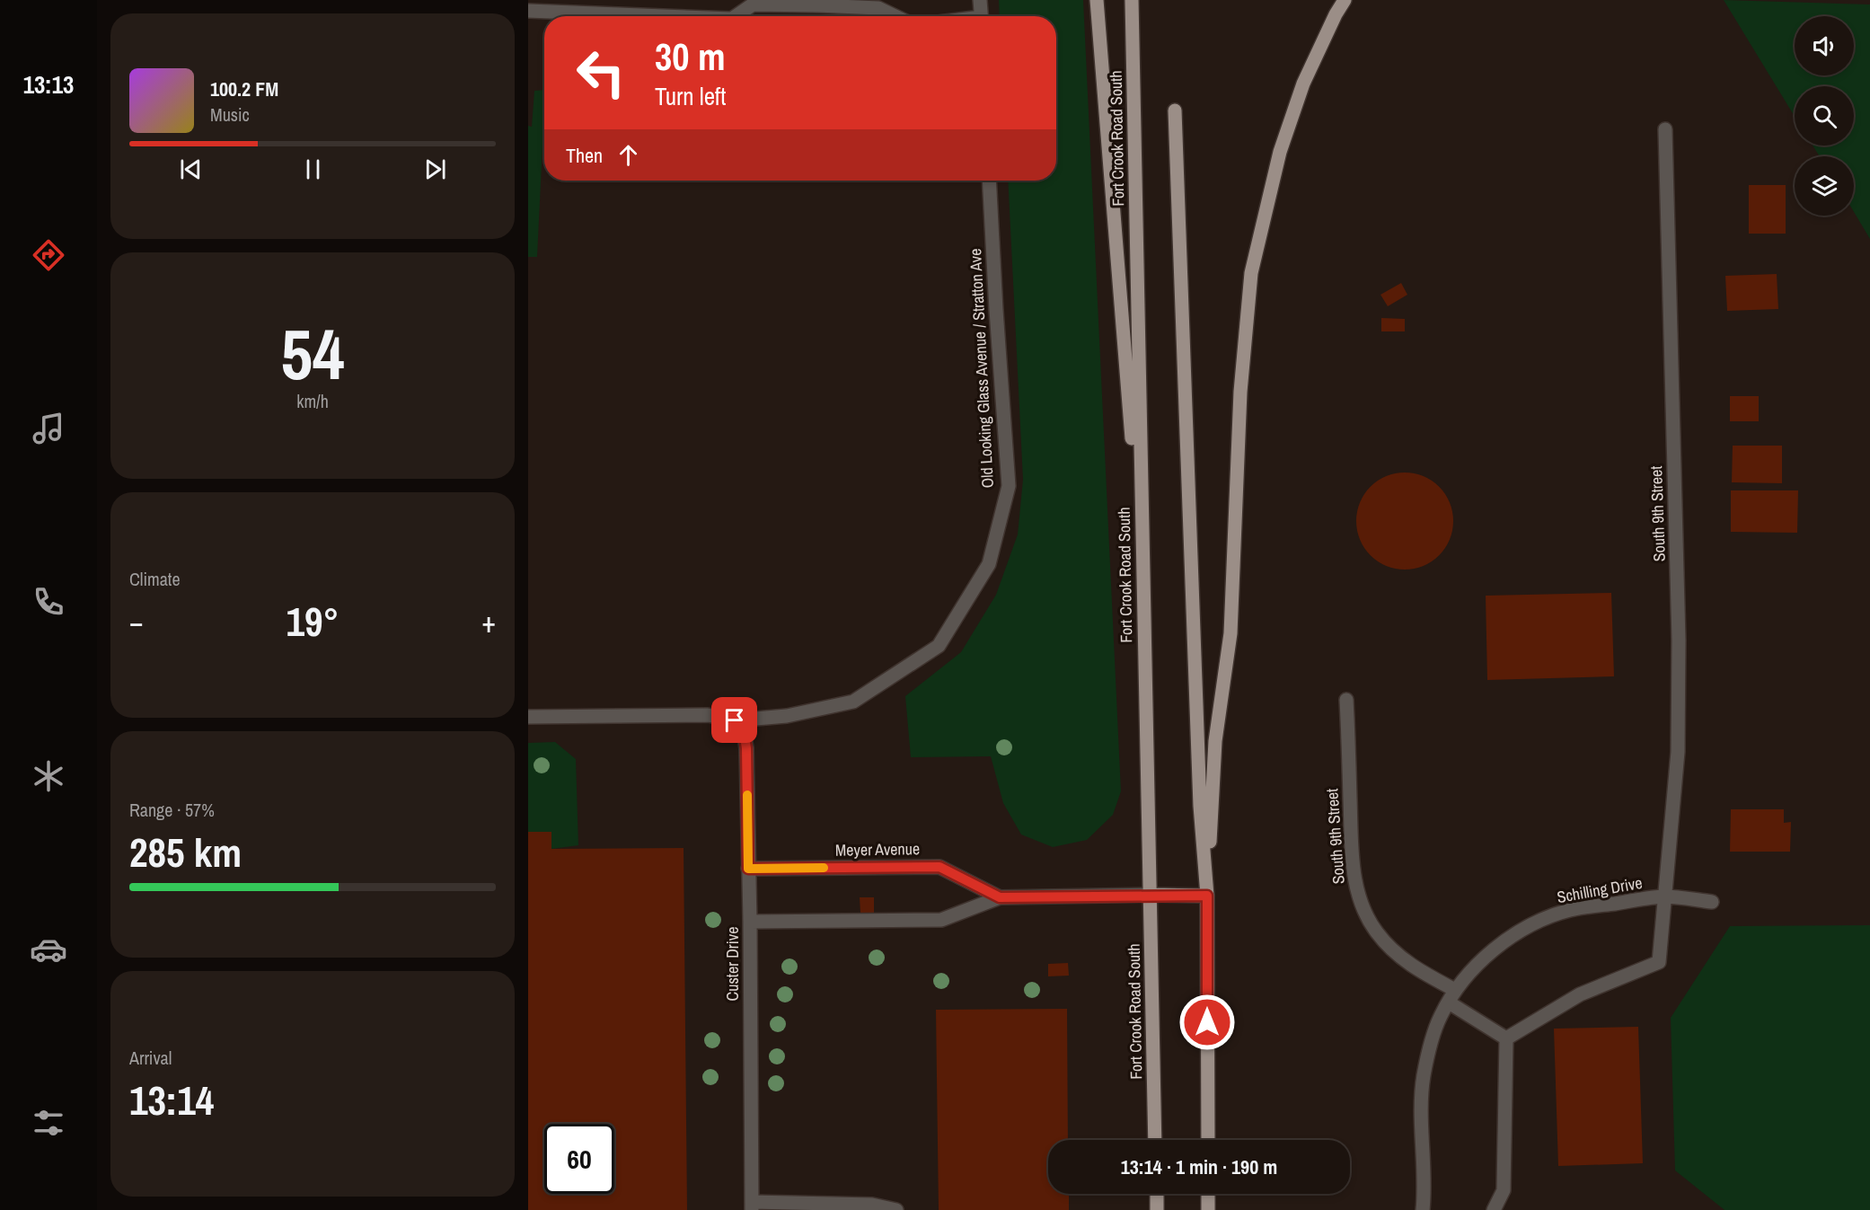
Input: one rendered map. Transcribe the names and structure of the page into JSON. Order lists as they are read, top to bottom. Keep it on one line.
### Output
{"streets":{"main road":["Fort Crook Road South"],"street":["Old Looking Glass Avenue / Stratton Ave","South 9th Street","Meyer Avenue","Schilling Drive","Custer Drive"]},"crossings":[["Fort Crook Road South","Meyer Avenue"],["Old Looking Glass Avenue / Stratton Ave","Custer Drive"],["South 9th Street","Schilling Drive"],["Meyer Avenue","Custer Drive"]],"page":{"tabs":"13:13","turn":["30 m","Turn left"],"song":["100.2 FM","Music"],"then":"Then","tile":[["54","km/h"],"Climate",["Range · 57%","285 km"],["Arrival","13:14"]],"heat":["−","19°","+"],"limit":"60","trip":"13:14 · 1 min · 190 m"}}
